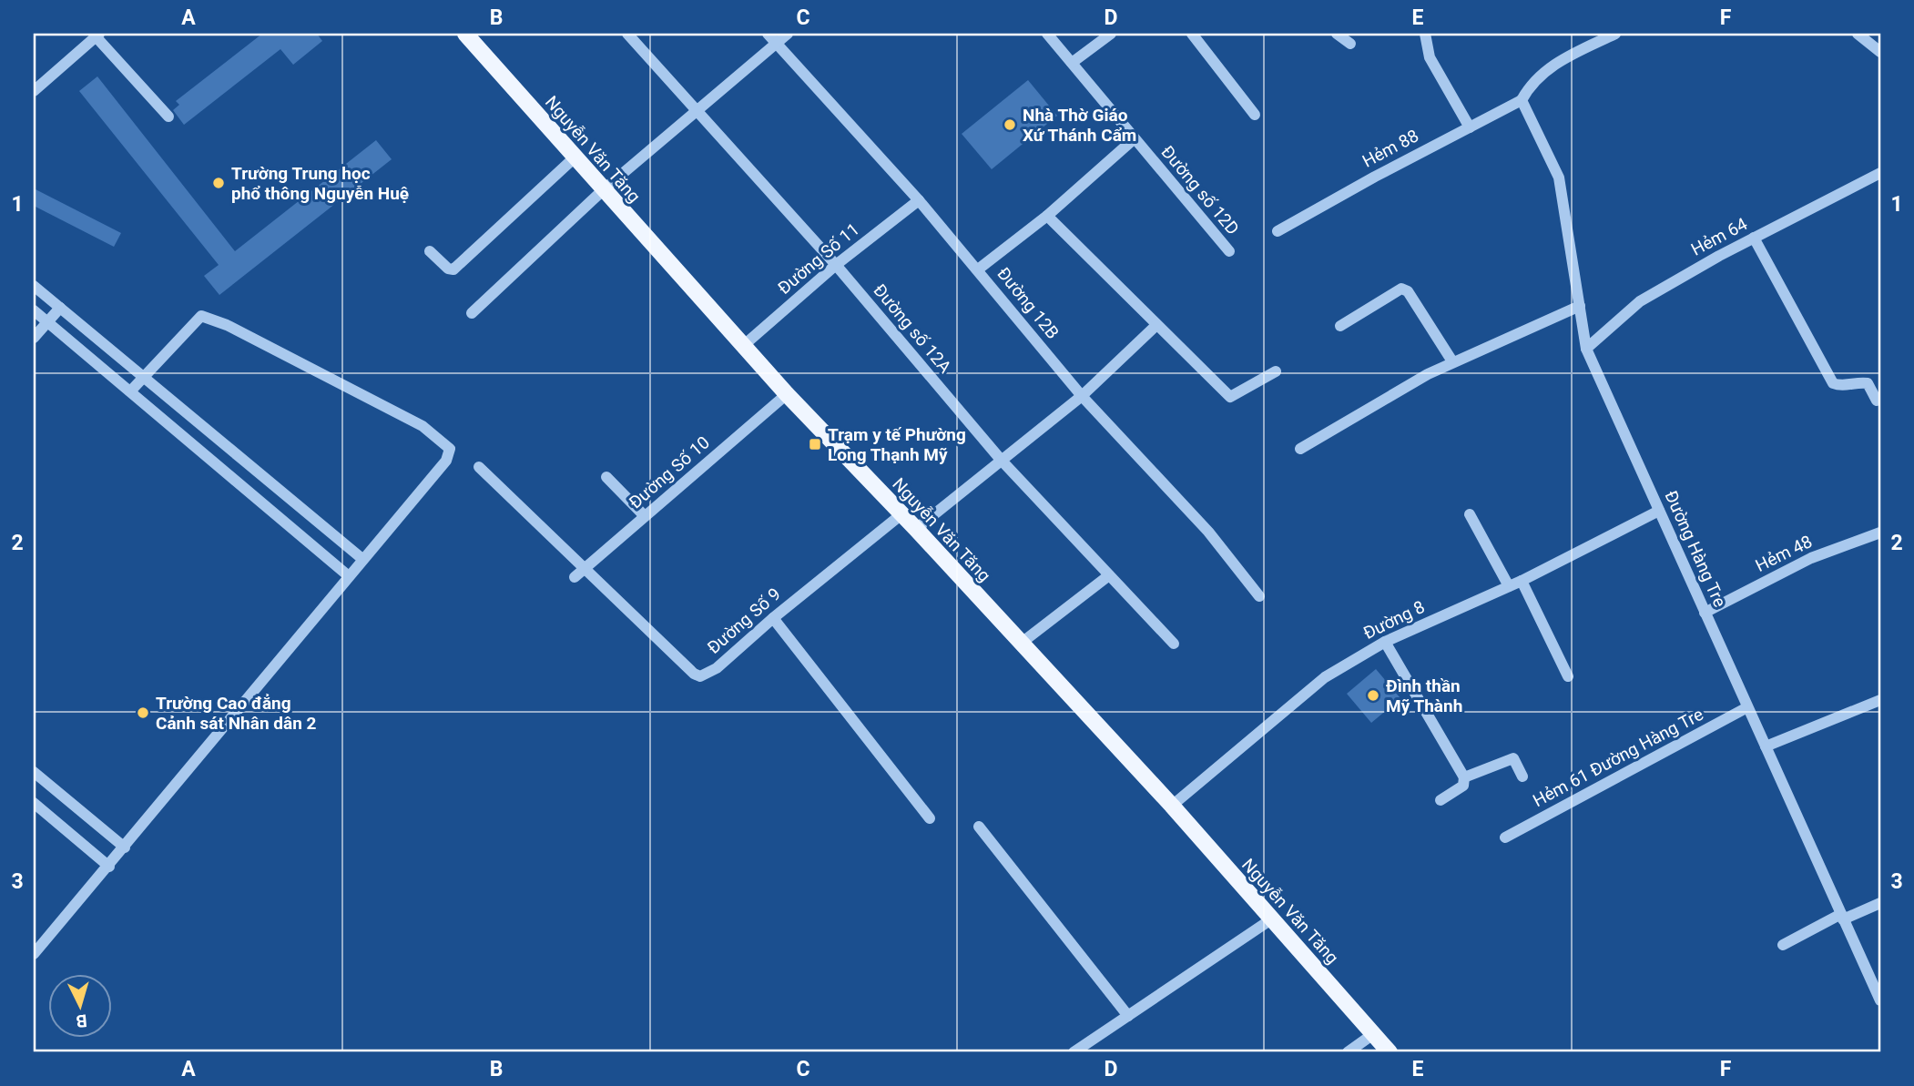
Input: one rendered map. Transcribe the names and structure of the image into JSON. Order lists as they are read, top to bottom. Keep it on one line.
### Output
{"streets":{"main road":["Nguyễn Văn Tăng"],"street":["Hẻm 88","Đường số 12D","Hẻm 64","Đường Số 11","Đường 12B","Đường số 12A","Đường Số 10","Đường Hàng Tre","Hẻm 48","Đường 8","Đường Số 9","Hẻm 61 Đường Hàng Tre"]},"crossings":[["Hẻm 88","Đường Hàng Tre"],["Nguyễn Văn Tăng","Đường Số 11"],["Nguyễn Văn Tăng","Đường Số 10"],["Nguyễn Văn Tăng","Đường 8"],["Nguyễn Văn Tăng","Đường Số 9"],["Hẻm 64","Đường Hàng Tre"],["Đường Số 11","Đường 12B"],["Đường Số 11","Đường số 12A"],["Đường Số 10","Đường Số 9"],["Đường Hàng Tre","Hẻm 48"],["Đường Hàng Tre","Đường 8"],["Đường Hàng Tre","Hẻm 61 Đường Hàng Tre"]],"places":{"other":["Nhà Thờ Giáo Xứ Thánh Cẩm","Trường Trung học phổ thông Nguyễn Huệ","Đình thần Mỹ Thành","Trường Cao đẳng Cảnh sát Nhân dân 2"],"transit":["Trạm y tế Phường Long Thạnh Mỹ"]},"north":"bottom","grid":{"columns":["A","B","C","D","E","F"],"rows":["1","2","3"]}}
